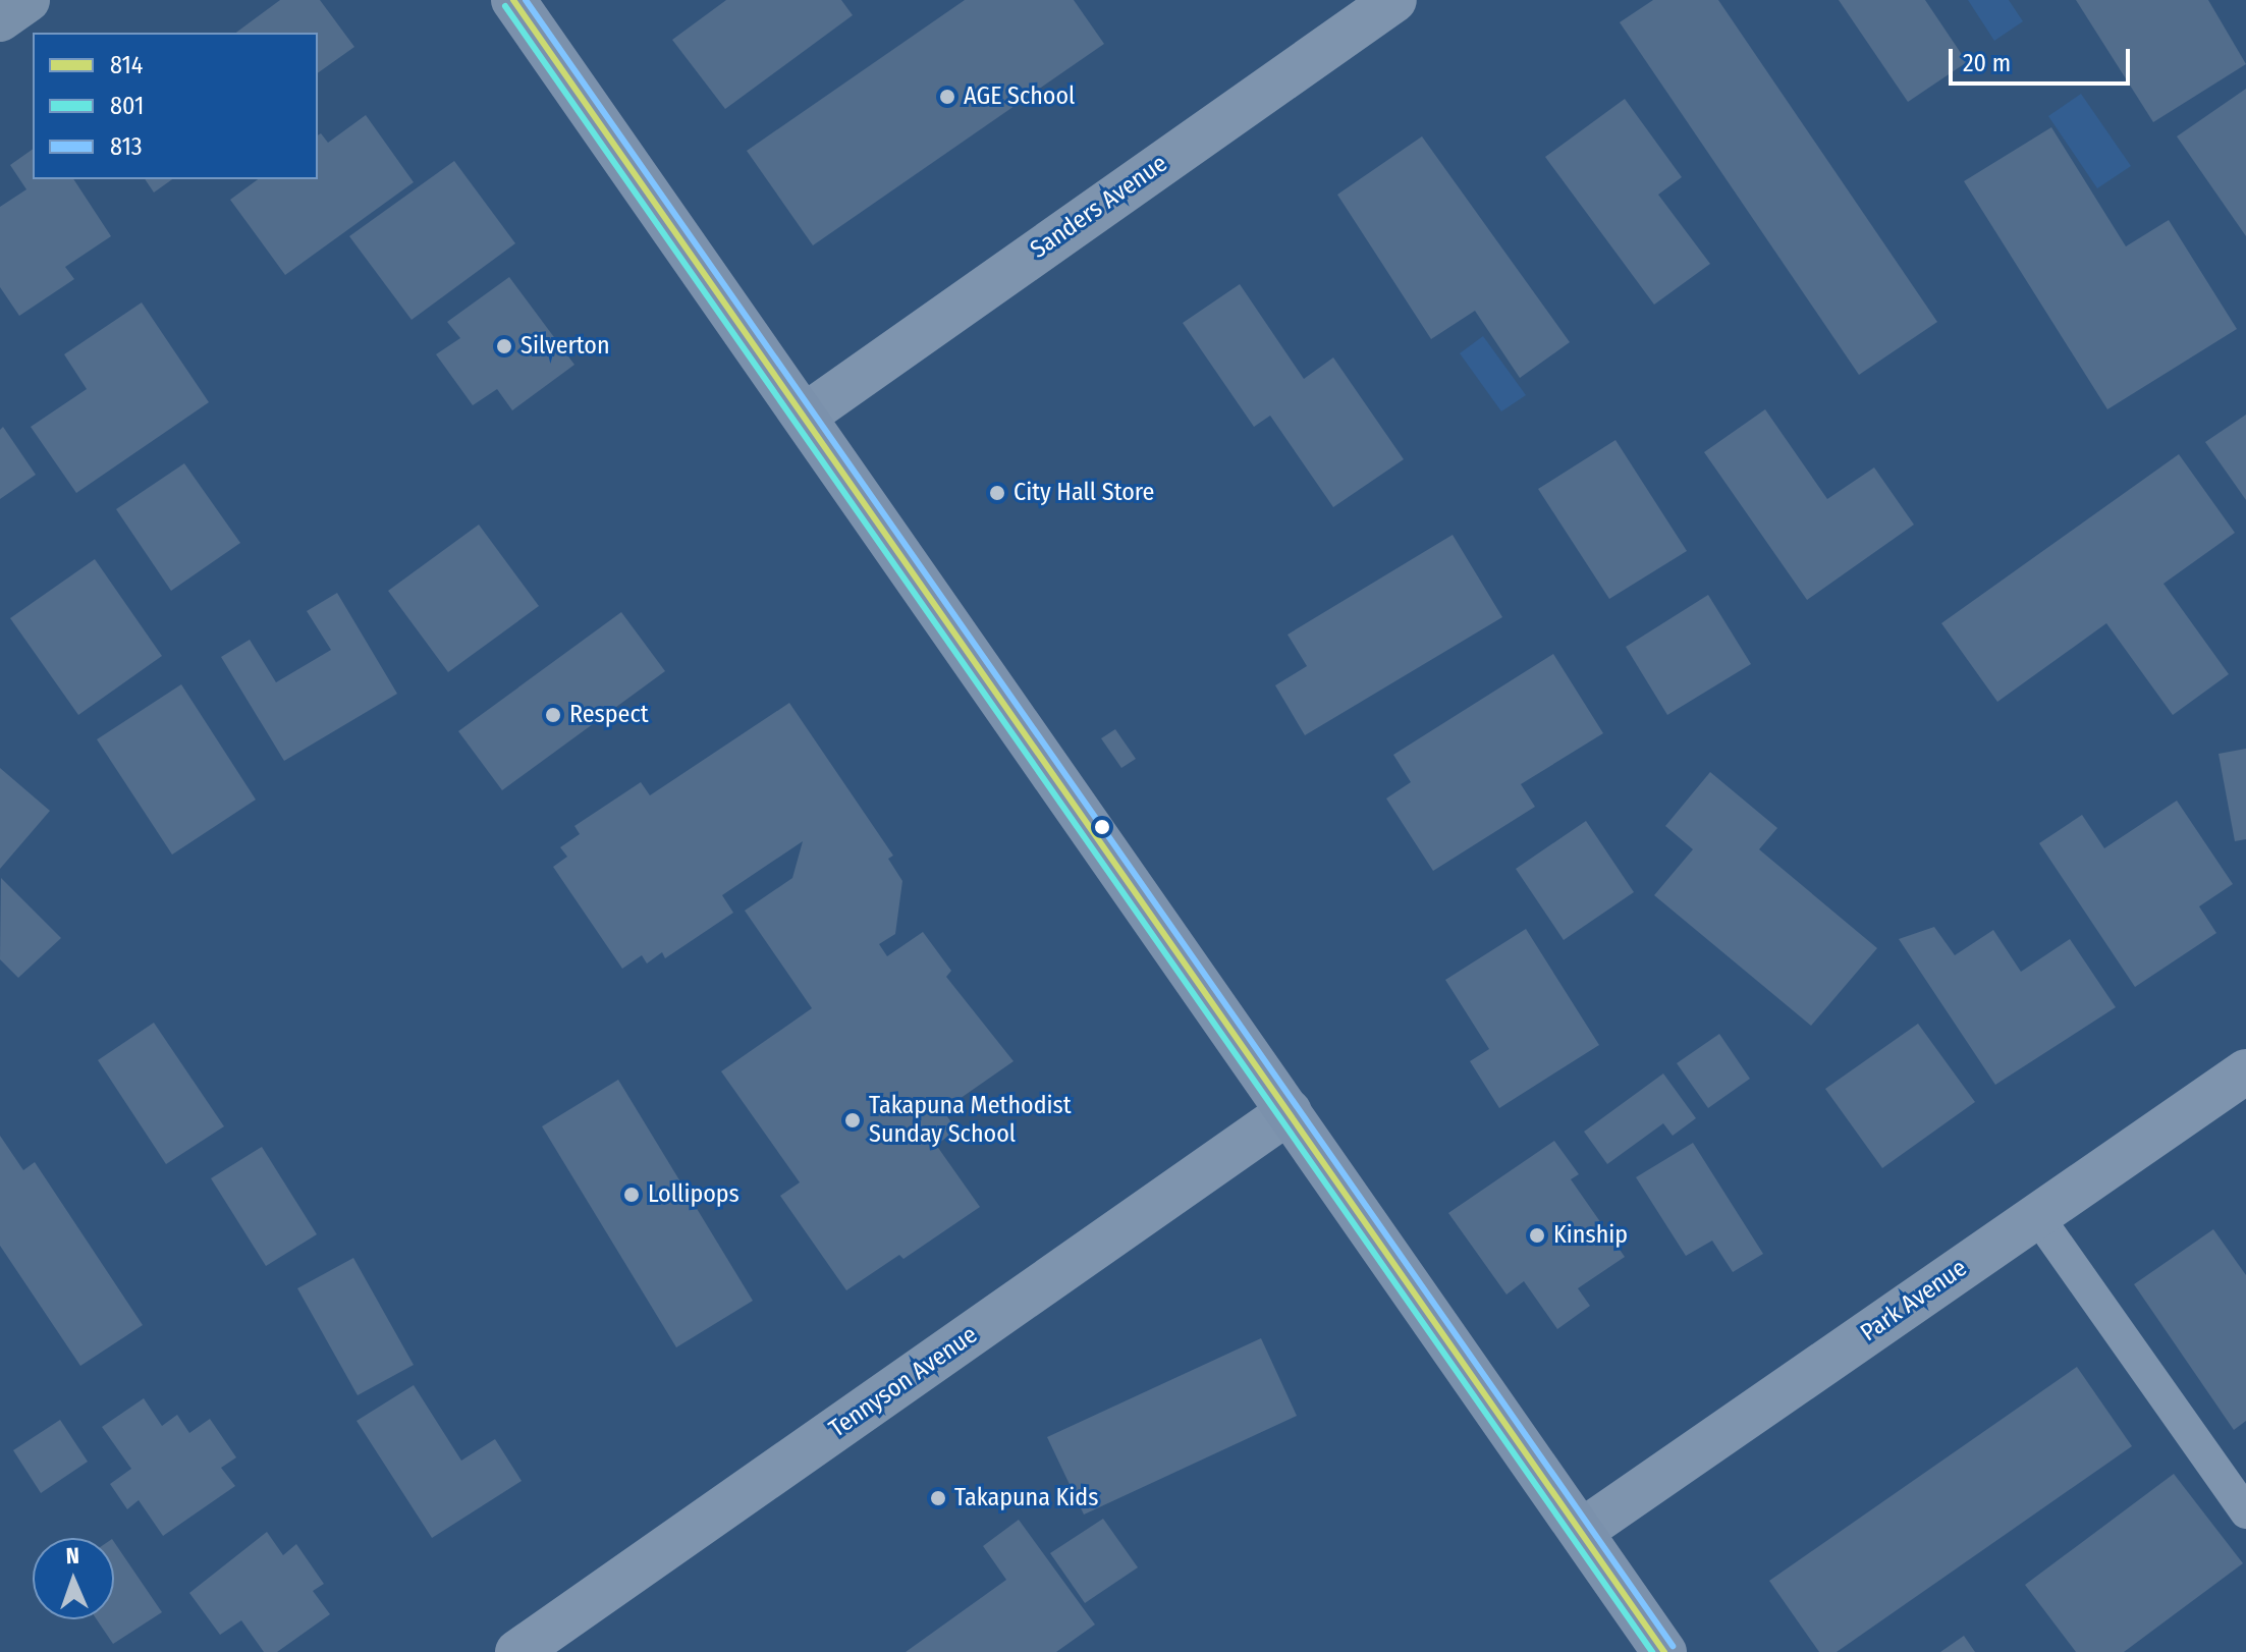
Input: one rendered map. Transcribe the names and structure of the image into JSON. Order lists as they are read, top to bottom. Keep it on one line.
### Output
{"streets":{"street":["Sanders Avenue","Park Avenue","Tennyson Avenue"]},"places":["AGE School","Silverton","City Hall Store","Respect","Takapuna Methodist Sunday School","Lollipops","Kinship","Takapuna Kids"],"lines":["transit line 814","transit line 813","transit line 801"],"legend":["814","801","813"],"scale_bar":"20 m","north":"top"}
